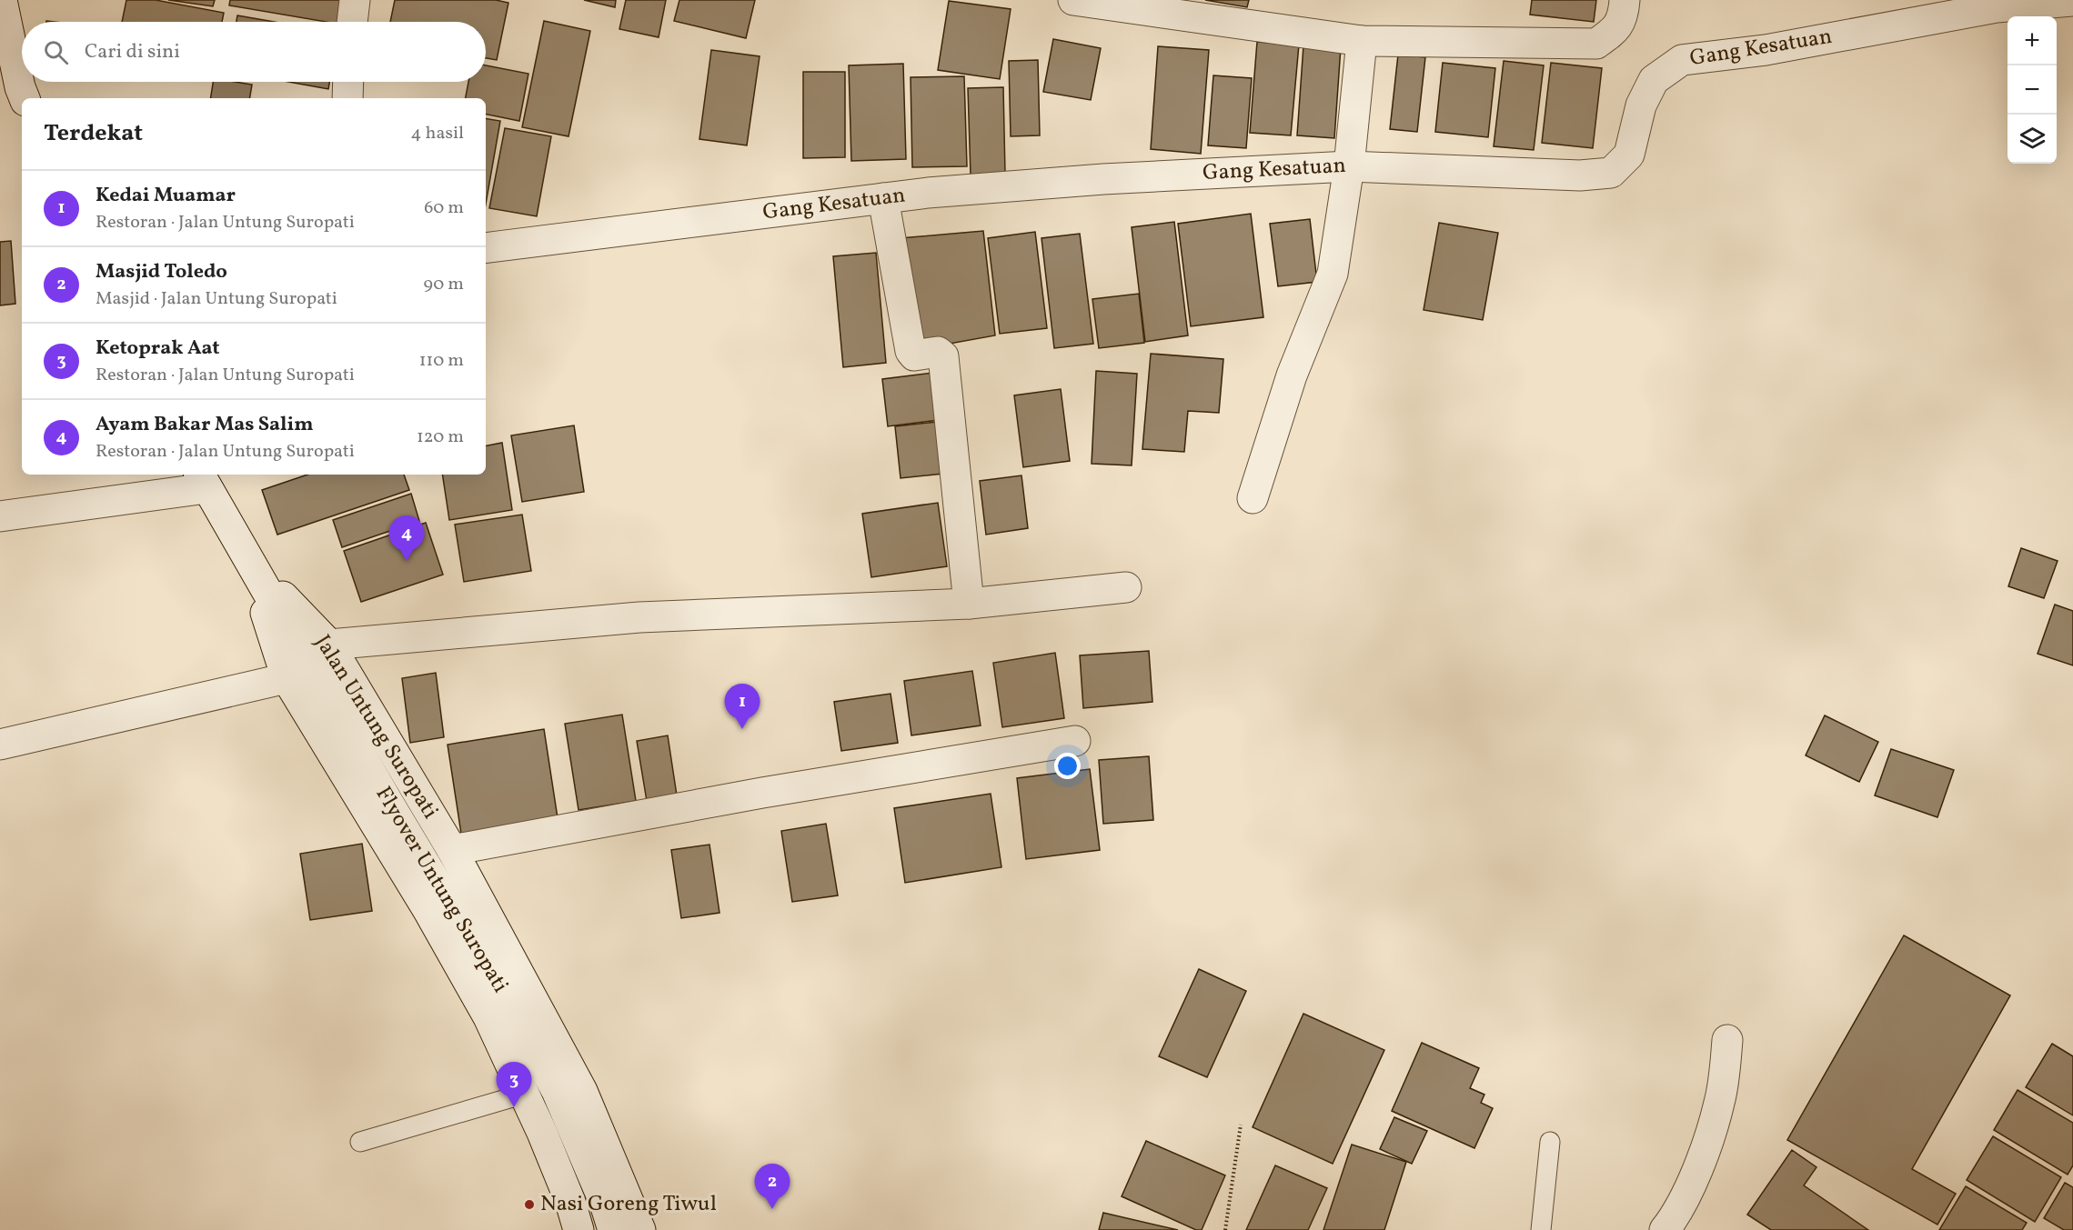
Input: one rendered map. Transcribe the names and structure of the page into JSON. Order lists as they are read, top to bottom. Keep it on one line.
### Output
{"streets":{"street":["Gang Kesatuan","Jalan Untung Suropati","Flyover Untung Suropati"]},"crossings":[["Jalan Untung Suropati","Flyover Untung Suropati"]],"places":["Nasi Goreng Tiwul"],"page":{"map_buttons":["+","−"],"search":"Cari di sini","heading":["Terdekat","4 hasil"],"list":[{"mark":"1","name":"Kedai Muamar","note":"Restoran · Jalan Untung Suropati","value":"60 m"},{"mark":"2","name":"Masjid Toledo","note":"Masjid · Jalan Untung Suropati","value":"90 m"},{"mark":"3","name":"Ketoprak Aat","note":"Restoran · Jalan Untung Suropati","value":"110 m"},{"mark":"4","name":"Ayam Bakar Mas Salim","note":"Restoran · Jalan Untung Suropati","value":"120 m"}],"pins":["4","1","3","2"]}}
